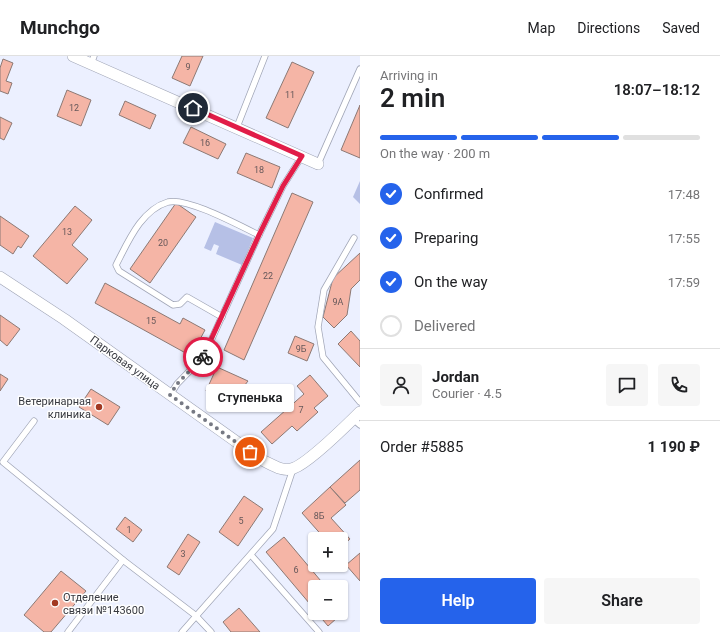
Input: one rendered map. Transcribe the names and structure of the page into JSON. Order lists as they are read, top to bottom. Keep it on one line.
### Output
{"streets":{"street":["Парковая улица"]},"places":["Ветеринарная клиника","Ступенька","Отделение связи №143600"],"house_numbers":["9","11","12","16","18","13","20","22","9А","15","9Б","7","8Б","5","1","3","6"],"page":{"header":"Munchgo","nav":["Map","Directions","Saved"],"heading":["2 min","Arriving in","18:07–18:12"],"panel":["Jordan","Courier · 4.5","Order #5885","1 190 ₽"],"bar":"On the way · 200 m","list":[["Confirmed","17:48"],["Preparing","17:55"],["On the way","17:59"],"Delivered"],"bubble":"Ступенька","map_buttons":["+","−"],"buttons":["Help","Share"]}}
